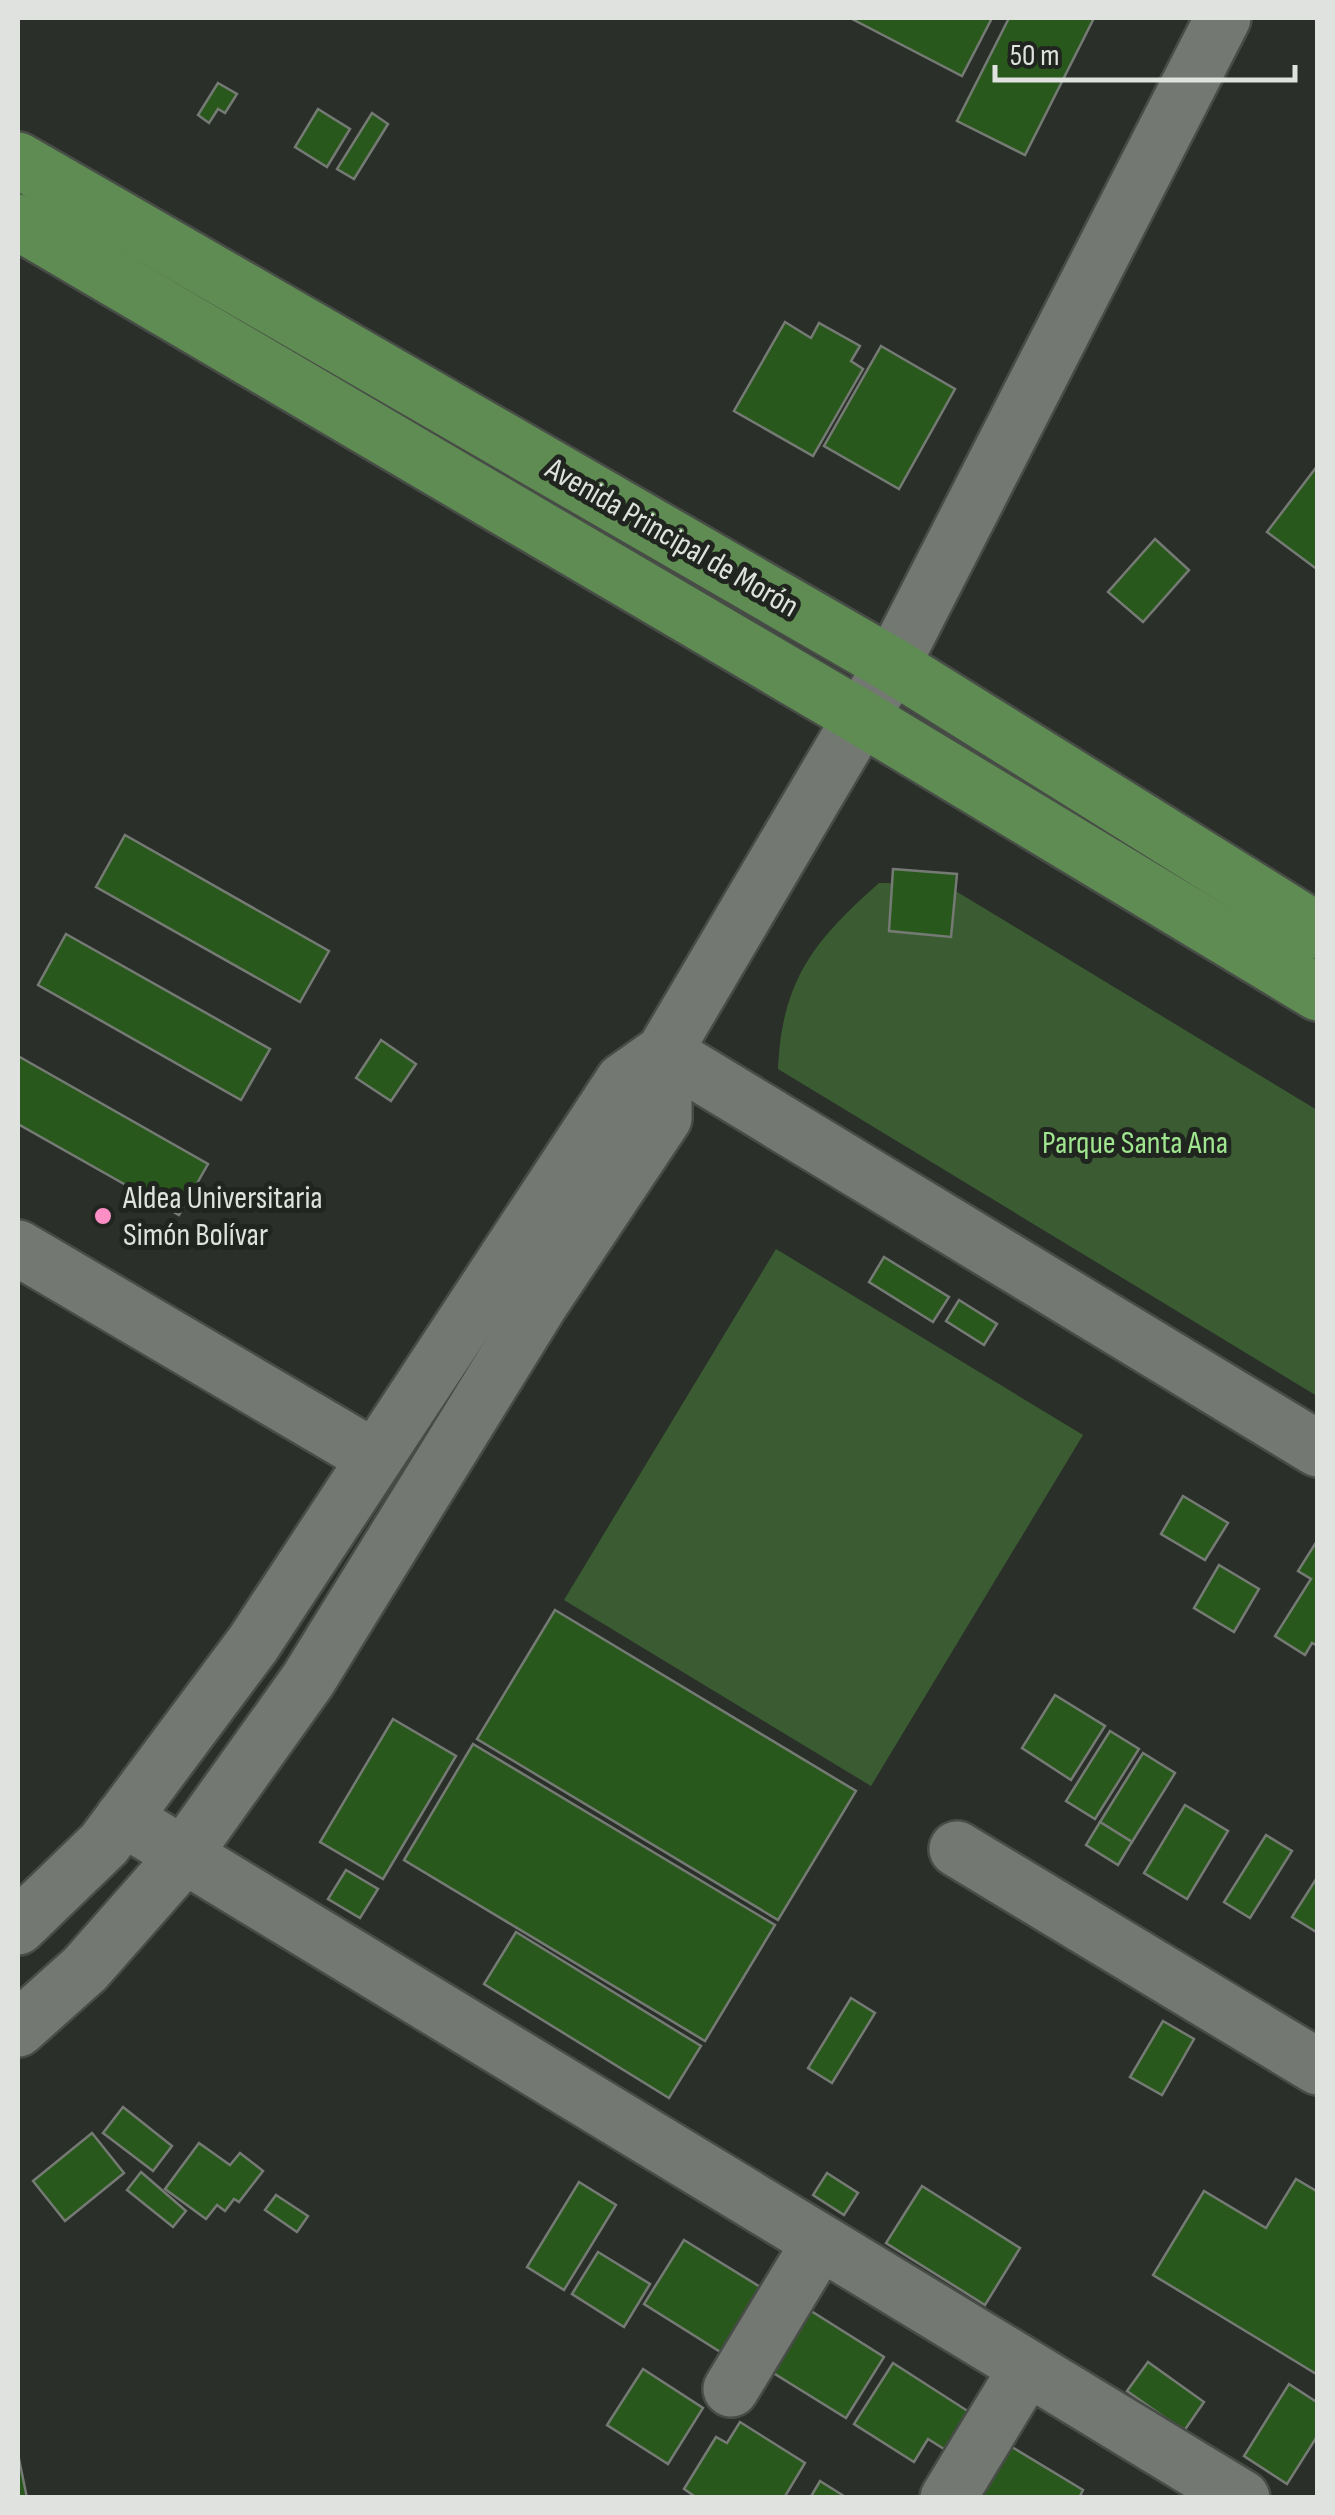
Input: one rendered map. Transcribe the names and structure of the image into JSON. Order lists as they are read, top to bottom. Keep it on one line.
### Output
{"streets":{"main road":["Avenida Principal de Morón"]},"parks":["Parque Santa Ana"],"places":["Aldea Universitaria Simón Bolívar"],"scale_bar":"50 m"}
